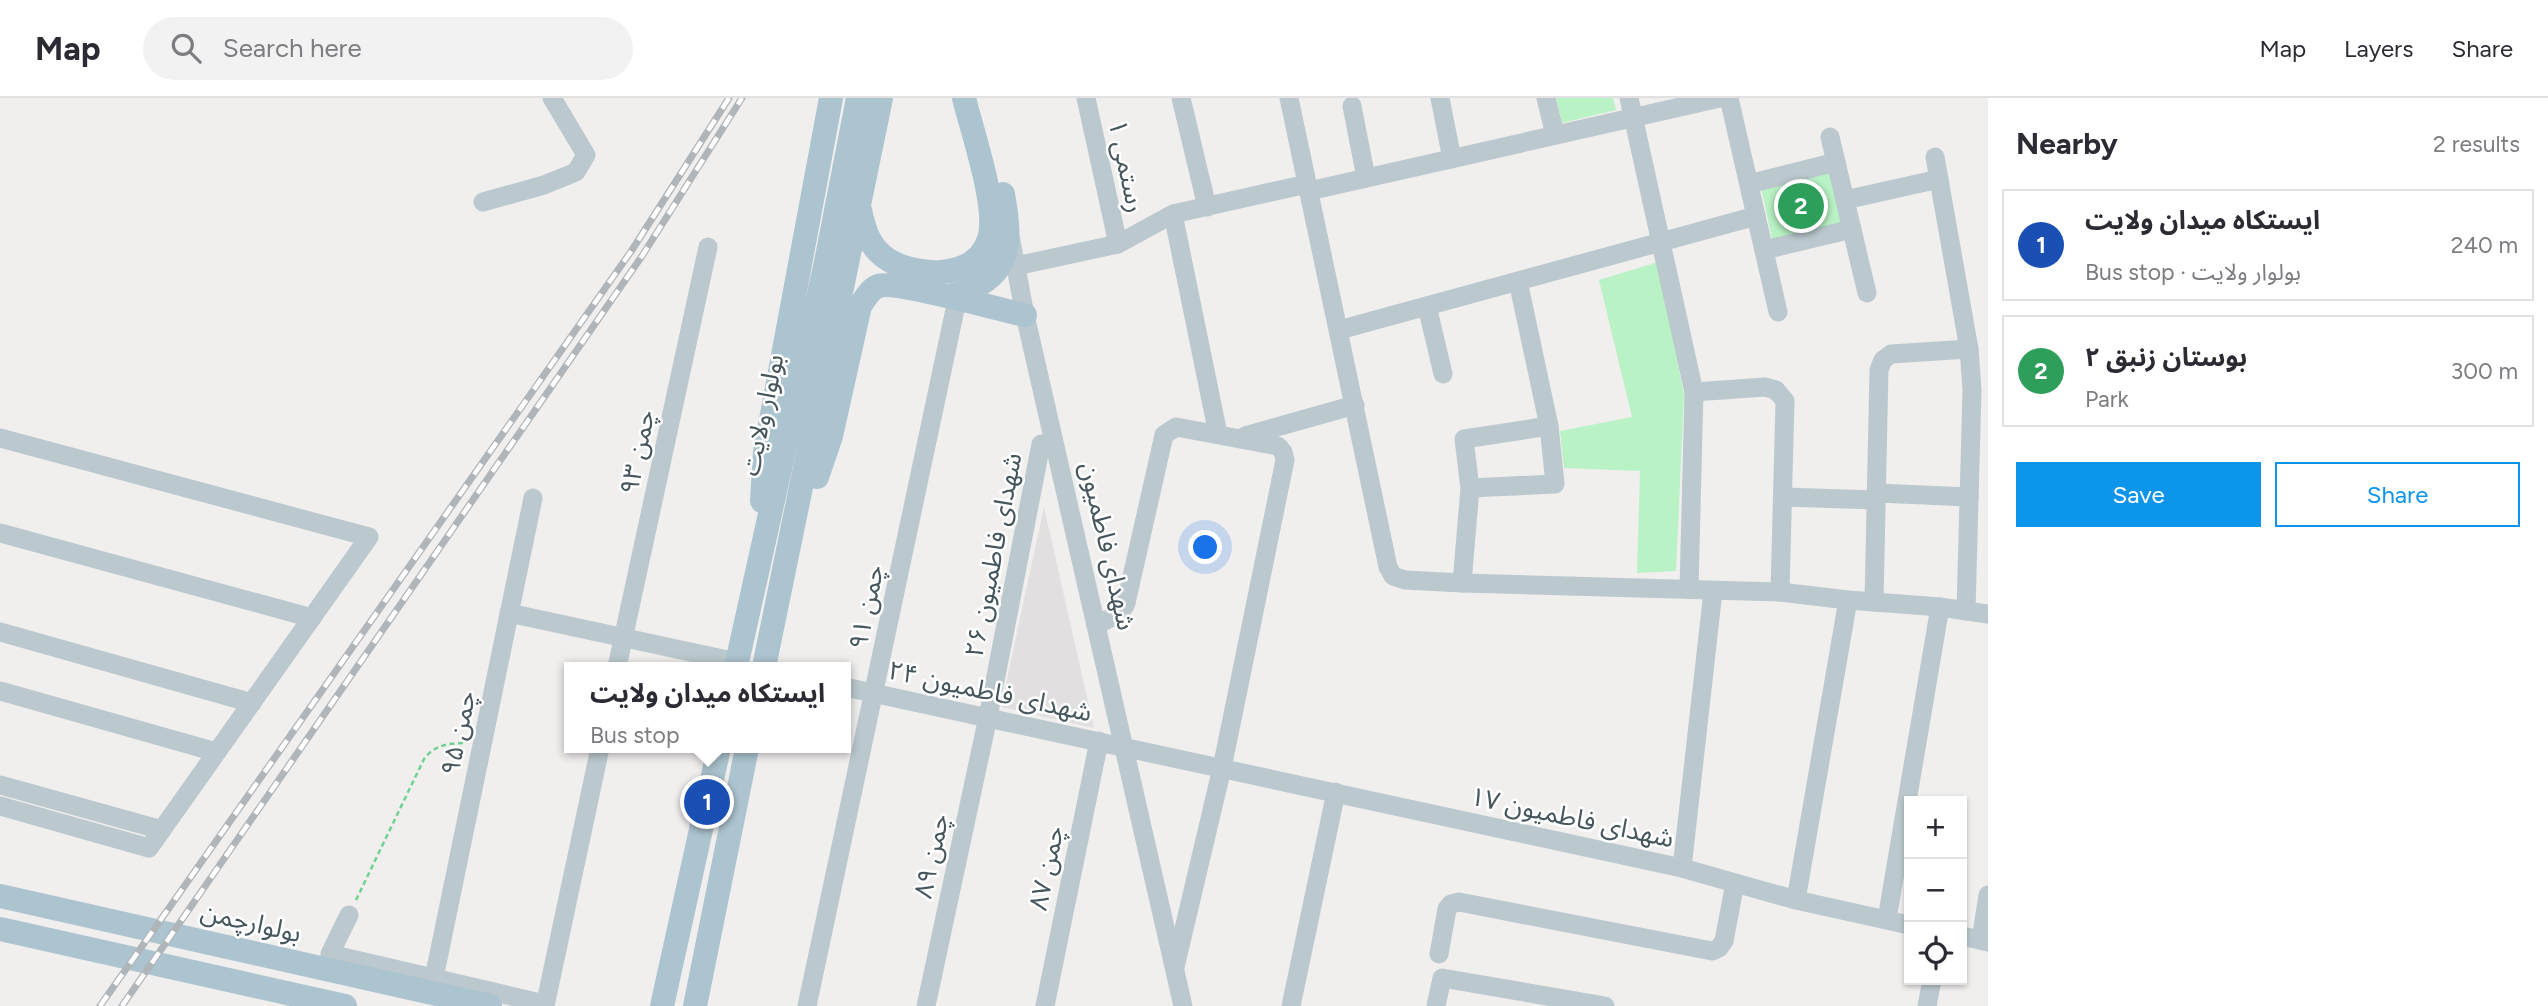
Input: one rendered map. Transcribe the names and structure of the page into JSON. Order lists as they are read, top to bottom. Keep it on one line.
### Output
{"streets":{"main road":["بولوار ولایت","شهدای فاطمیون","بولوارچمن"],"street":["رستمی ۱","چمن ۹۳","شهدای فاطمیون ۲۶","چمن ۹۱","شهدای فاطمیون ۲۴","چمن ۹۵","شهدای فاطمیون ۱۷","چمن ۸۹","چمن ۸۷"]},"crossings":[["شهدای فاطمیون","شهدای فاطمیون ۲۴"],["شهدای فاطمیون","شهدای فاطمیون ۱۷"],["شهدای فاطمیون ۲۶","شهدای فاطمیون ۲۴"],["شهدای فاطمیون ۲۶","چمن ۸۹"],["چمن ۹۱","شهدای فاطمیون ۲۴"],["شهدای فاطمیون ۲۴","شهدای فاطمیون ۱۷"],["شهدای فاطمیون ۲۴","چمن ۸۹"],["شهدای فاطمیون ۲۴","چمن ۸۷"]],"page":{"header":"Map","search":"Search here","nav":["Map","Layers","Share"],"heading":["Nearby","2 results"],"pins":["2","1"],"list":[{"mark":"1","name":"ایستکاه میدان ولایت","note":"Bus stop · بولوار ولایت","value":"240 m"},{"mark":"2","name":"بوستان زنبق ۲","note":"Park","value":"300 m"}],"buttons":["Save","Share"],"popup":["ایستکاه میدان ولایت","Bus stop"],"map_buttons":["+","−"]}}
